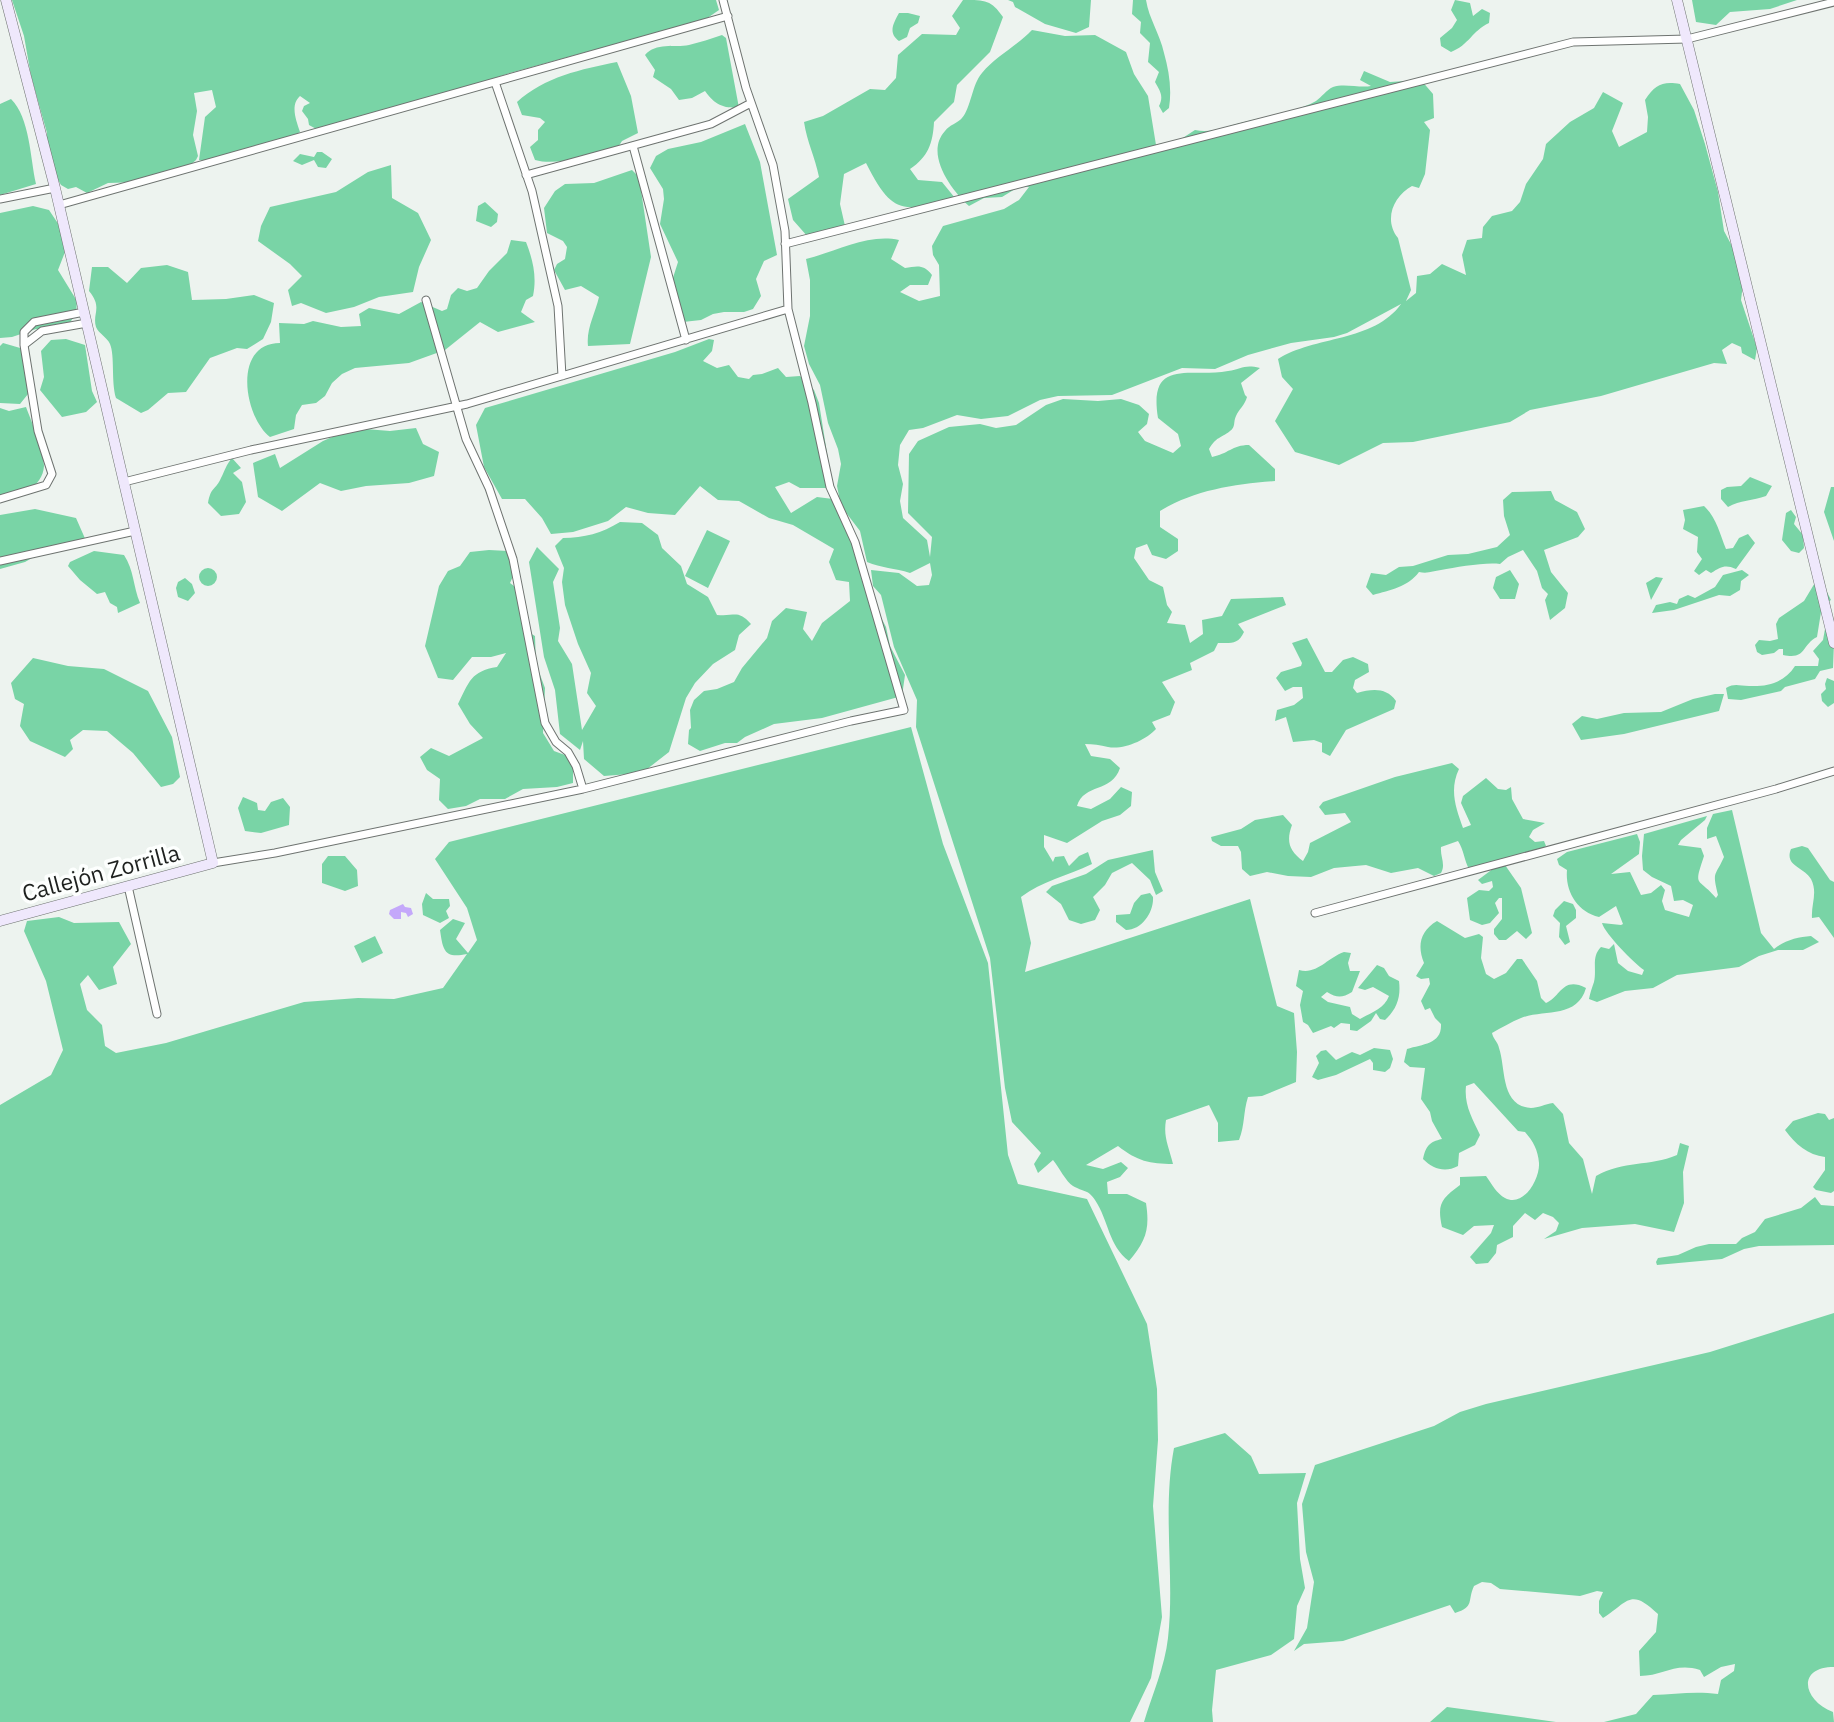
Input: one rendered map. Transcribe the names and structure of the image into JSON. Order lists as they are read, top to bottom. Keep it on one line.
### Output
{"streets":{"street":["Callejón Zorrilla"]}}
